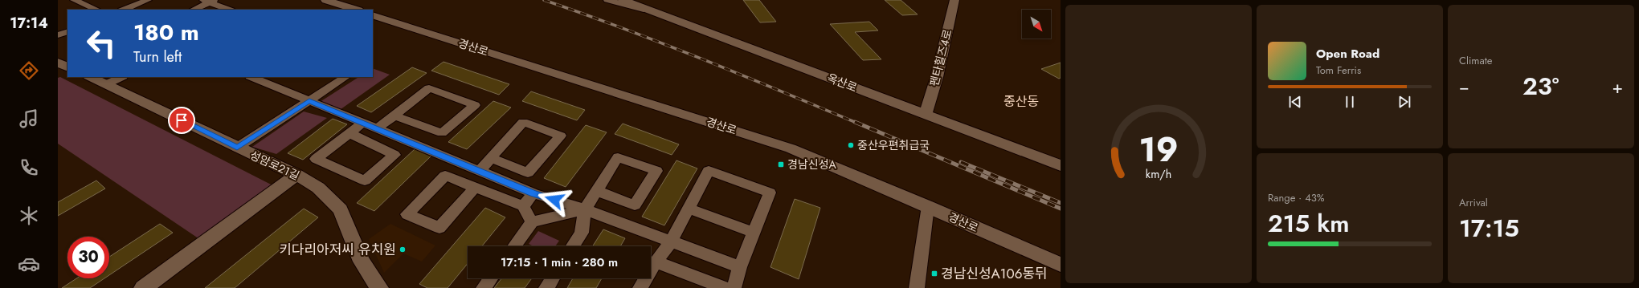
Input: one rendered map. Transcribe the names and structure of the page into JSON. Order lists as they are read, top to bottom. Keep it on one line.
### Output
{"streets":{"street":["경산로","펜타힐즈4로","옥산로","성암로21길"]},"crossings":[["펜타힐즈4로","옥산로"]],"districts":["중산동"],"places":{"other":["중산우편취급국","키다리아저씨 유치원"],"transit":["경남신성A","경남신성A106동뒤"]},"north":"bottom right","page":{"tabs":"17:14","tile":["Climate",["Range · 43%","215 km"],["Arrival","17:15"]],"turn":["180 m","Turn left"],"song":["Open Road","Tom Ferris"],"heat":["−","23°","+"],"limit":"30","trip":"17:15 · 1 min · 280 m","gauge":["19","km/h"]}}
